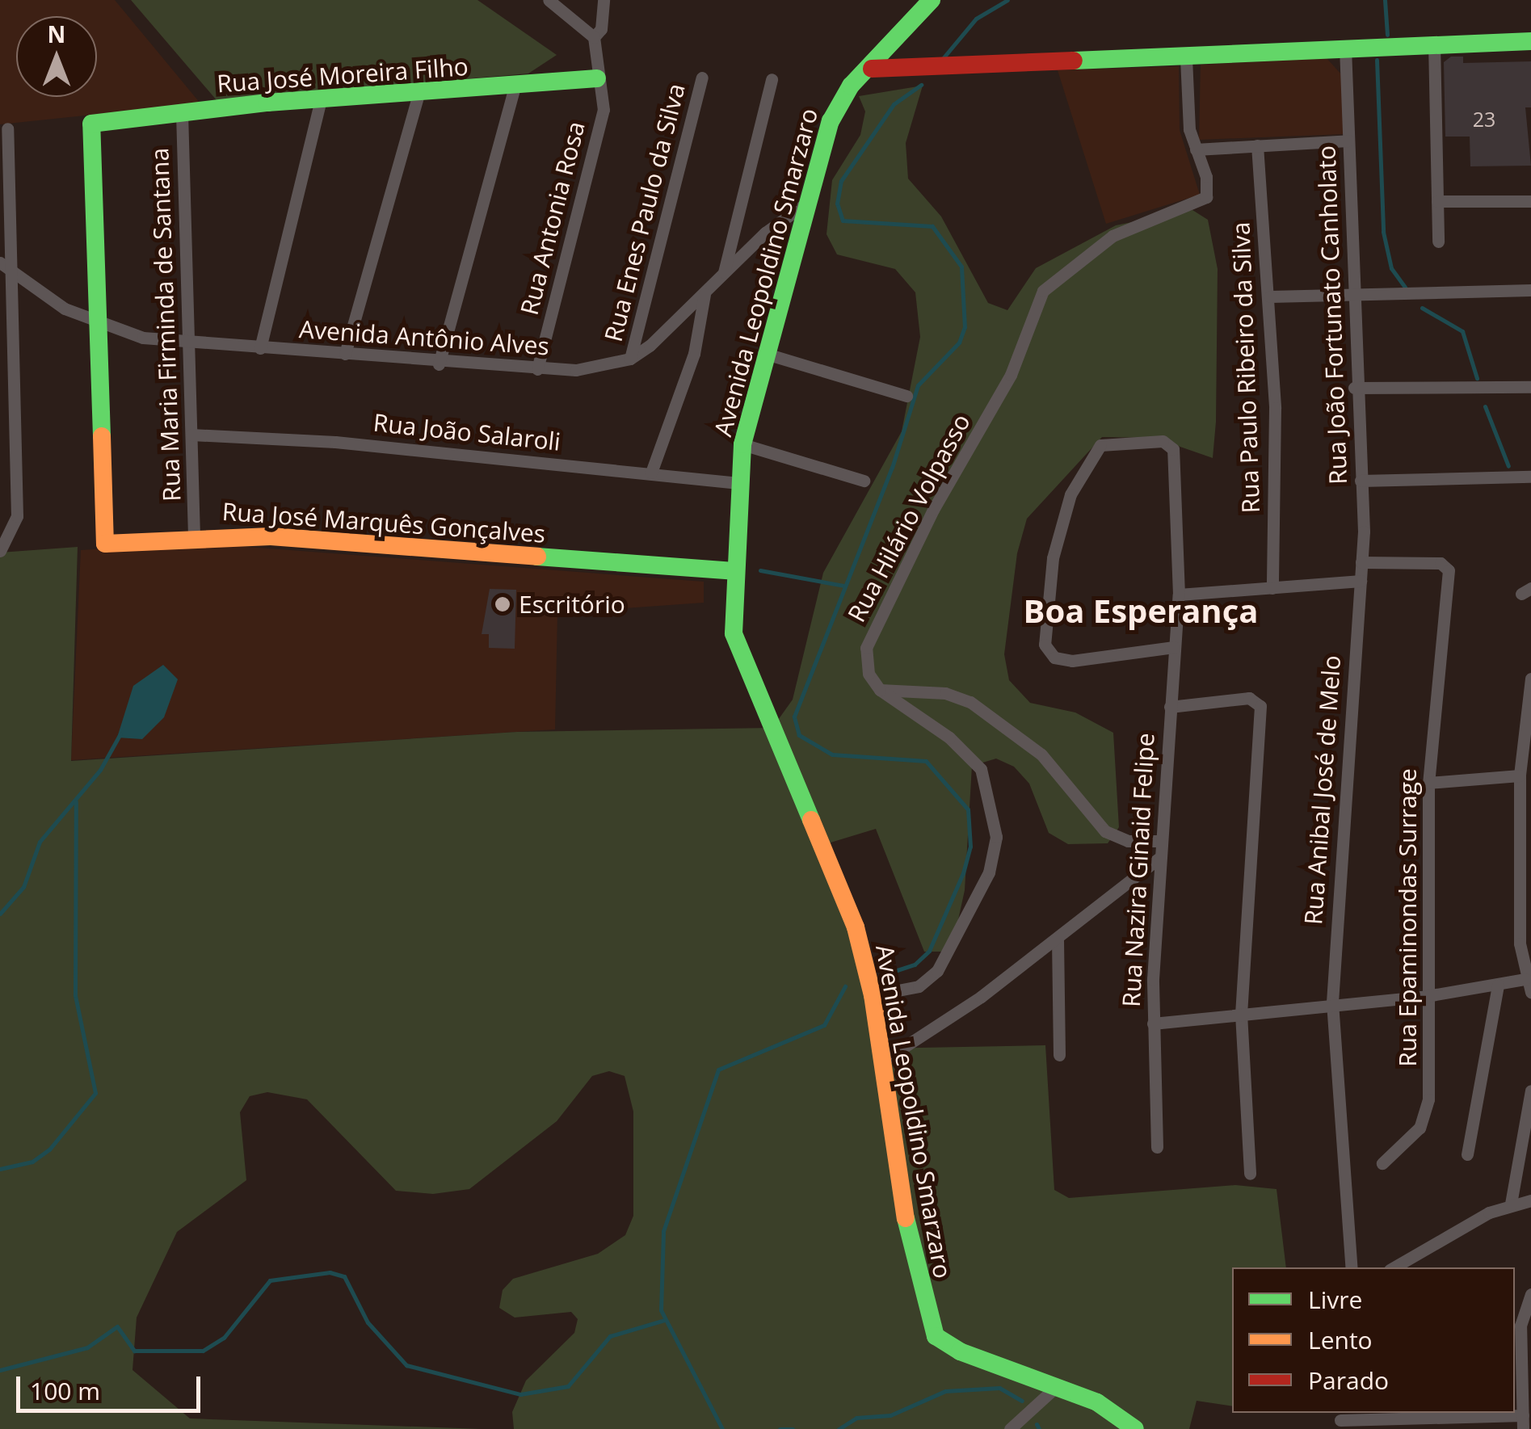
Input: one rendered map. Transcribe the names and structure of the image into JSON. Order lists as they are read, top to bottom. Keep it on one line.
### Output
{"streets":{"street":["Rua José Moreira Filho","Rua Enes Paulo da Silva","Rua Antonia Rosa","Avenida Leopoldino Smarzaro","Rua João Fortunato Canholato","Rua Maria Firminda de Santana","Avenida Antônio Alves","Rua Paulo Ribeiro da Silva","Rua João Salaroli","Rua Hilário Volpasso","Rua José Marquês Gonçalves","Rua Anibal José de Melo","Rua Nazira Ginaid Felipe","Rua Epaminondas Surrage"]},"crossings":[["Rua José Moreira Filho","Rua Antonia Rosa"],["Rua José Moreira Filho","Rua Maria Firminda de Santana"],["Rua José Moreira Filho","Avenida Antônio Alves"],["Rua José Moreira Filho","Rua José Marquês Gonçalves"],["Rua Enes Paulo da Silva","Avenida Antônio Alves"],["Rua Antonia Rosa","Avenida Antônio Alves"],["Avenida Leopoldino Smarzaro","Avenida Antônio Alves"],["Avenida Leopoldino Smarzaro","Rua João Salaroli"],["Avenida Leopoldino Smarzaro","Rua José Marquês Gonçalves"],["Rua João Fortunato Canholato","Rua Anibal José de Melo"],["Rua João Fortunato Canholato","Rua Epaminondas Surrage"],["Rua Maria Firminda de Santana","Avenida Antônio Alves"],["Rua Maria Firminda de Santana","Rua João Salaroli"],["Rua Maria Firminda de Santana","Rua José Marquês Gonçalves"],["Avenida Antônio Alves","Rua José Marquês Gonçalves"]],"districts":["Boa Esperança"],"places":["Escritório"],"house_numbers":["23"],"legend":["Livre","Lento","Parado"],"scale_bar":"100 m","north":"top"}
